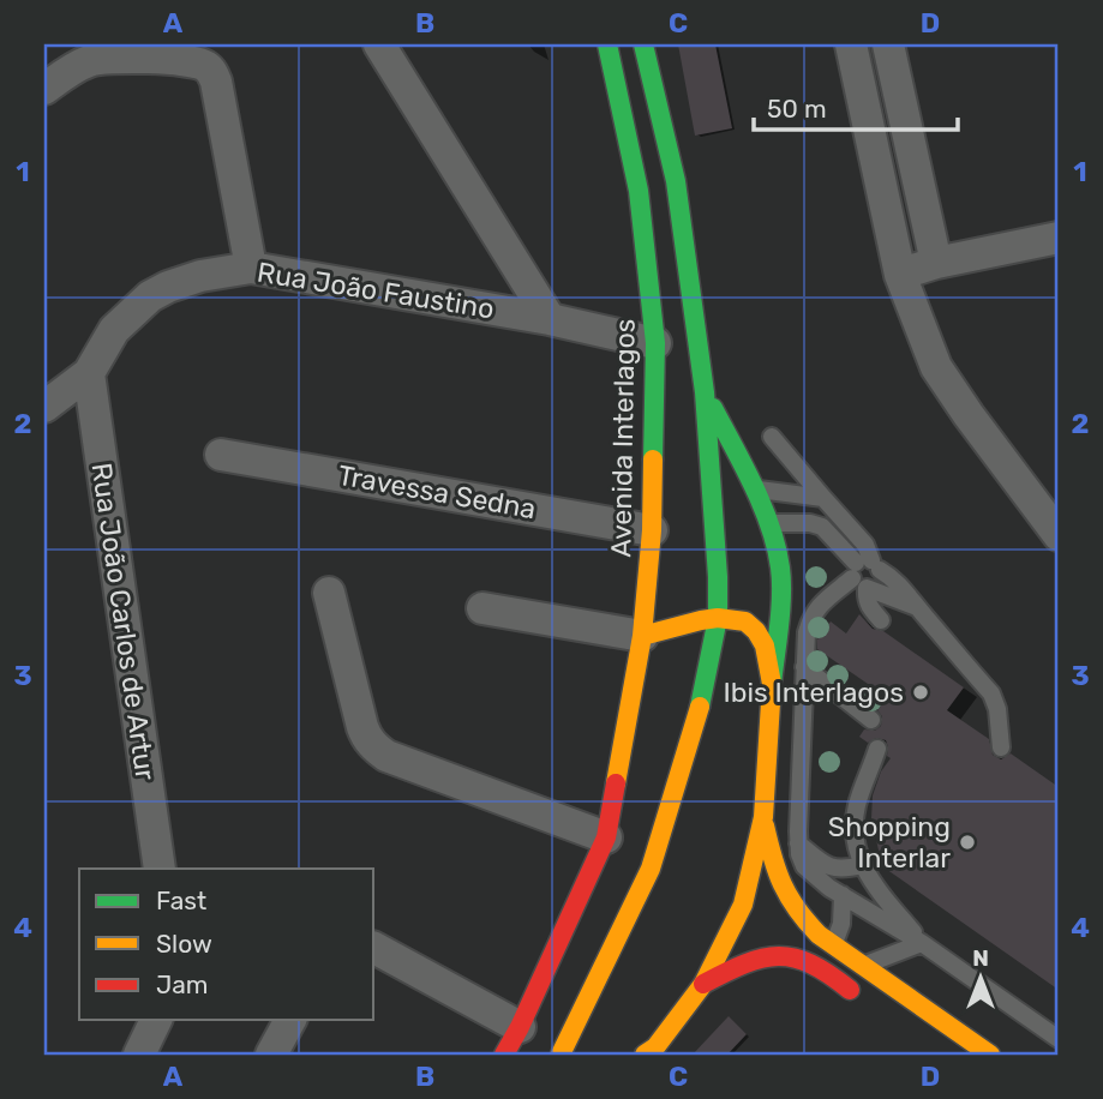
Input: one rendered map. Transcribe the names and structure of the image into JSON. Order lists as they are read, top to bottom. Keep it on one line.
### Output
{"streets":{"main road":["Avenida Interlagos"],"street":["Rua João Faustino","Travessa Sedna","Rua João Carlos de Artur"]},"crossings":[["Rua João Faustino","Avenida Interlagos"],["Rua João Faustino","Rua João Carlos de Artur"],["Avenida Interlagos","Travessa Sedna"]],"places":["Ibis Interlagos","Shopping Interlar"],"legend":["Fast","Slow","Jam"],"scale_bar":"50 m","north":"top","grid":{"columns":["A","B","C","D"],"rows":["1","2","3","4"]}}
